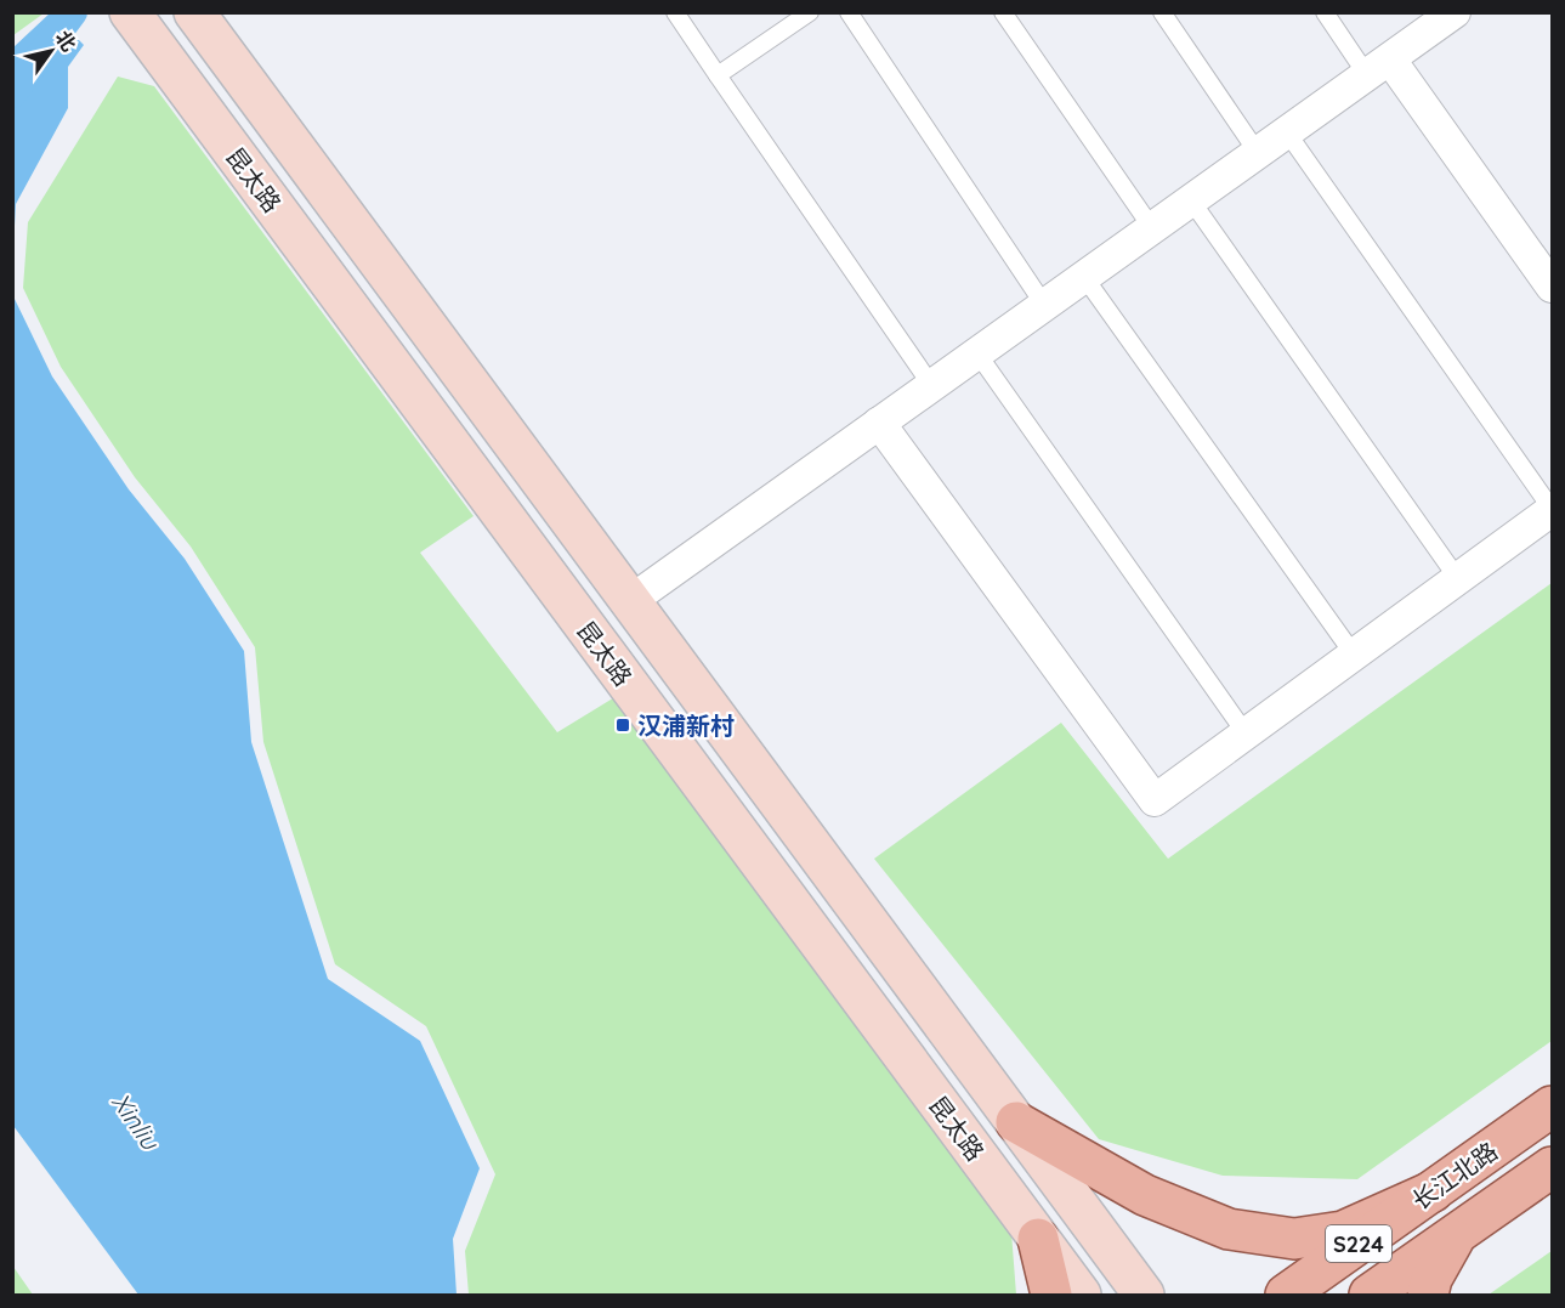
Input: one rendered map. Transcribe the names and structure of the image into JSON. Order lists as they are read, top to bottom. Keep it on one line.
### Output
{"streets":{"main road":["昆太路","长江北路","S224"]},"water":["Xinliu"],"places":{"transit":["汉浦新村"]},"north":"top right"}
